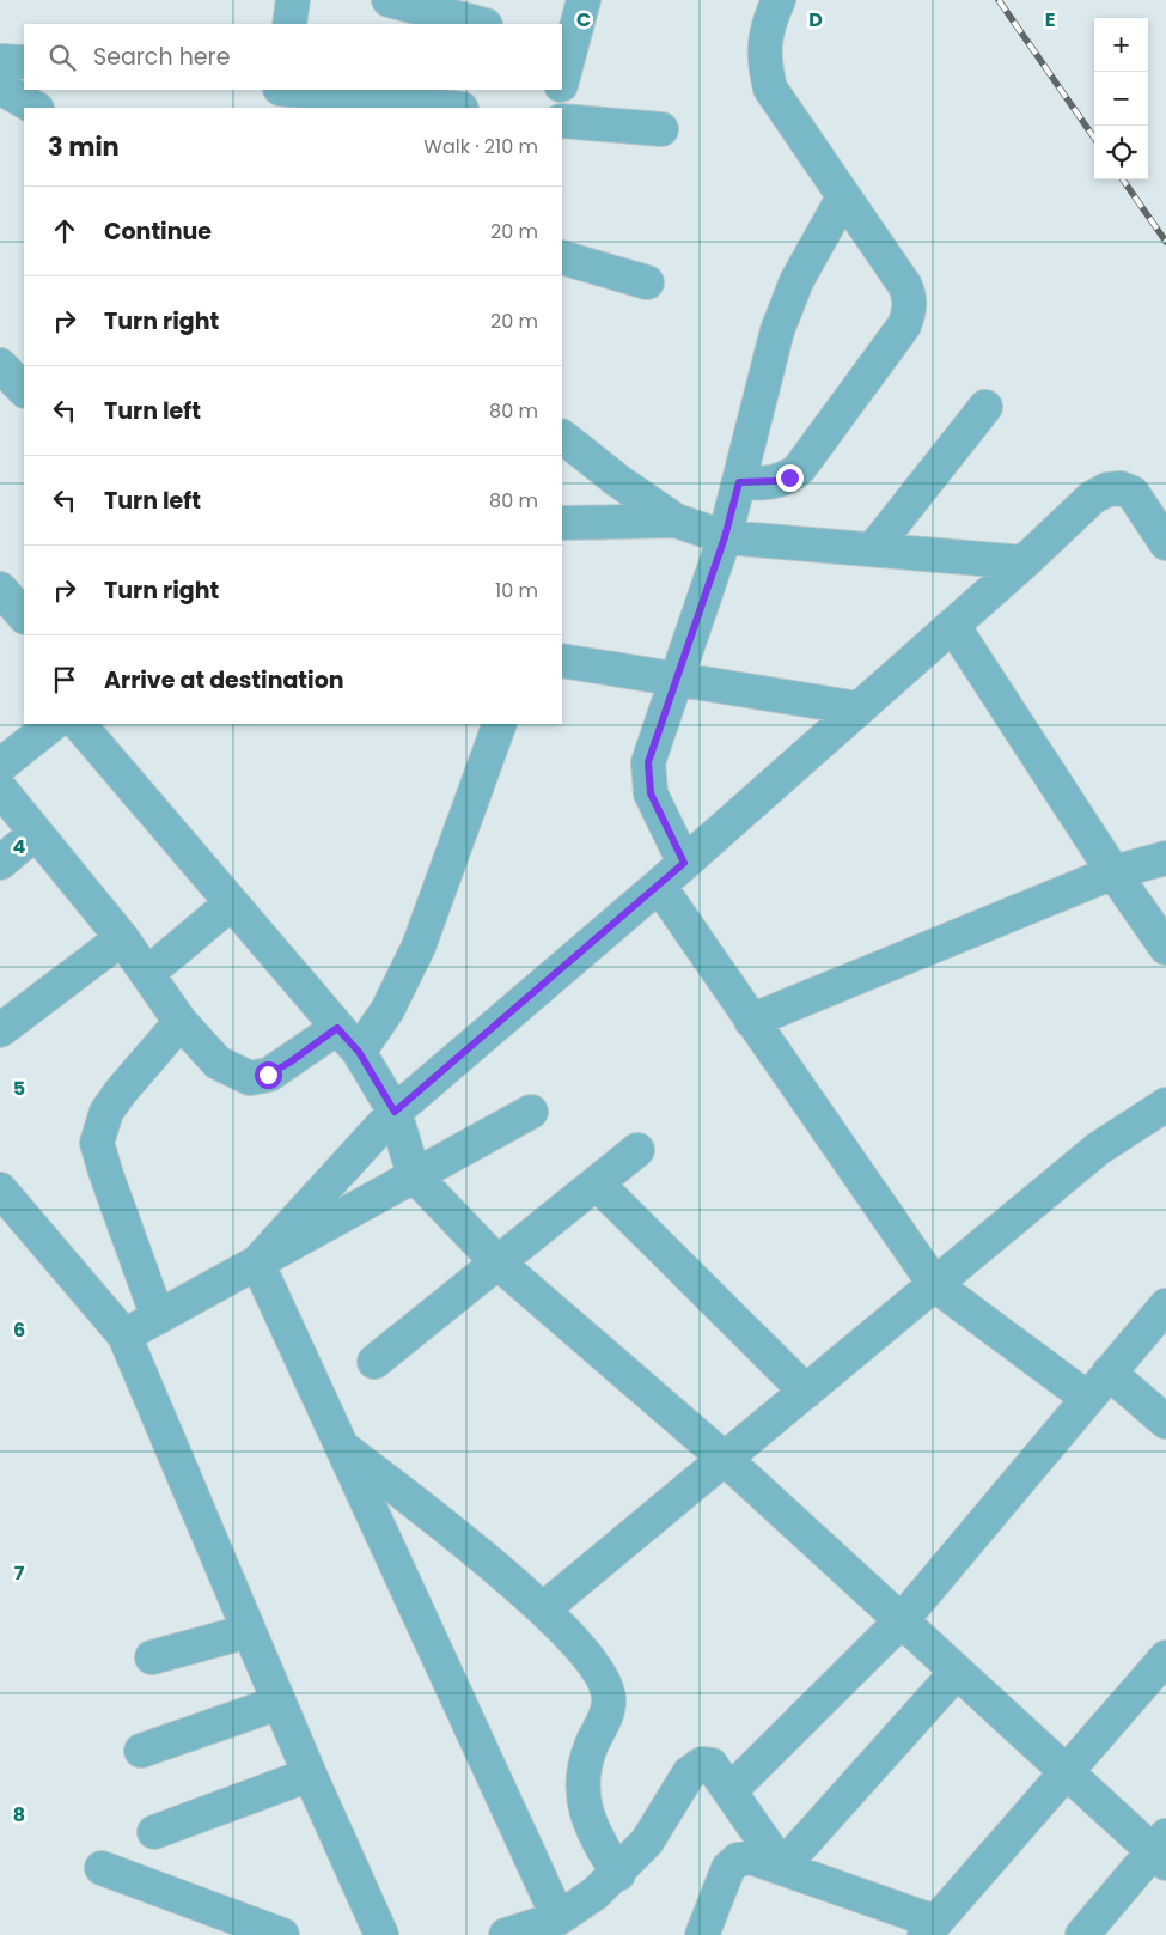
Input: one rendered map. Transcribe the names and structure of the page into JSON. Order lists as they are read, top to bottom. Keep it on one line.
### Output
{"page":{"map_buttons":["+","−"],"search":"Search here","heading":["3 min","Walk · 210 m"],"list":[["Continue","20 m"],["Turn right","20 m"],["Turn left","80 m"],["Turn left","80 m"],["Turn right","10 m"],"Arrive at destination"]},"grid":{"columns":["C","D","E"],"rows":["4","5","6","7","8"]}}
